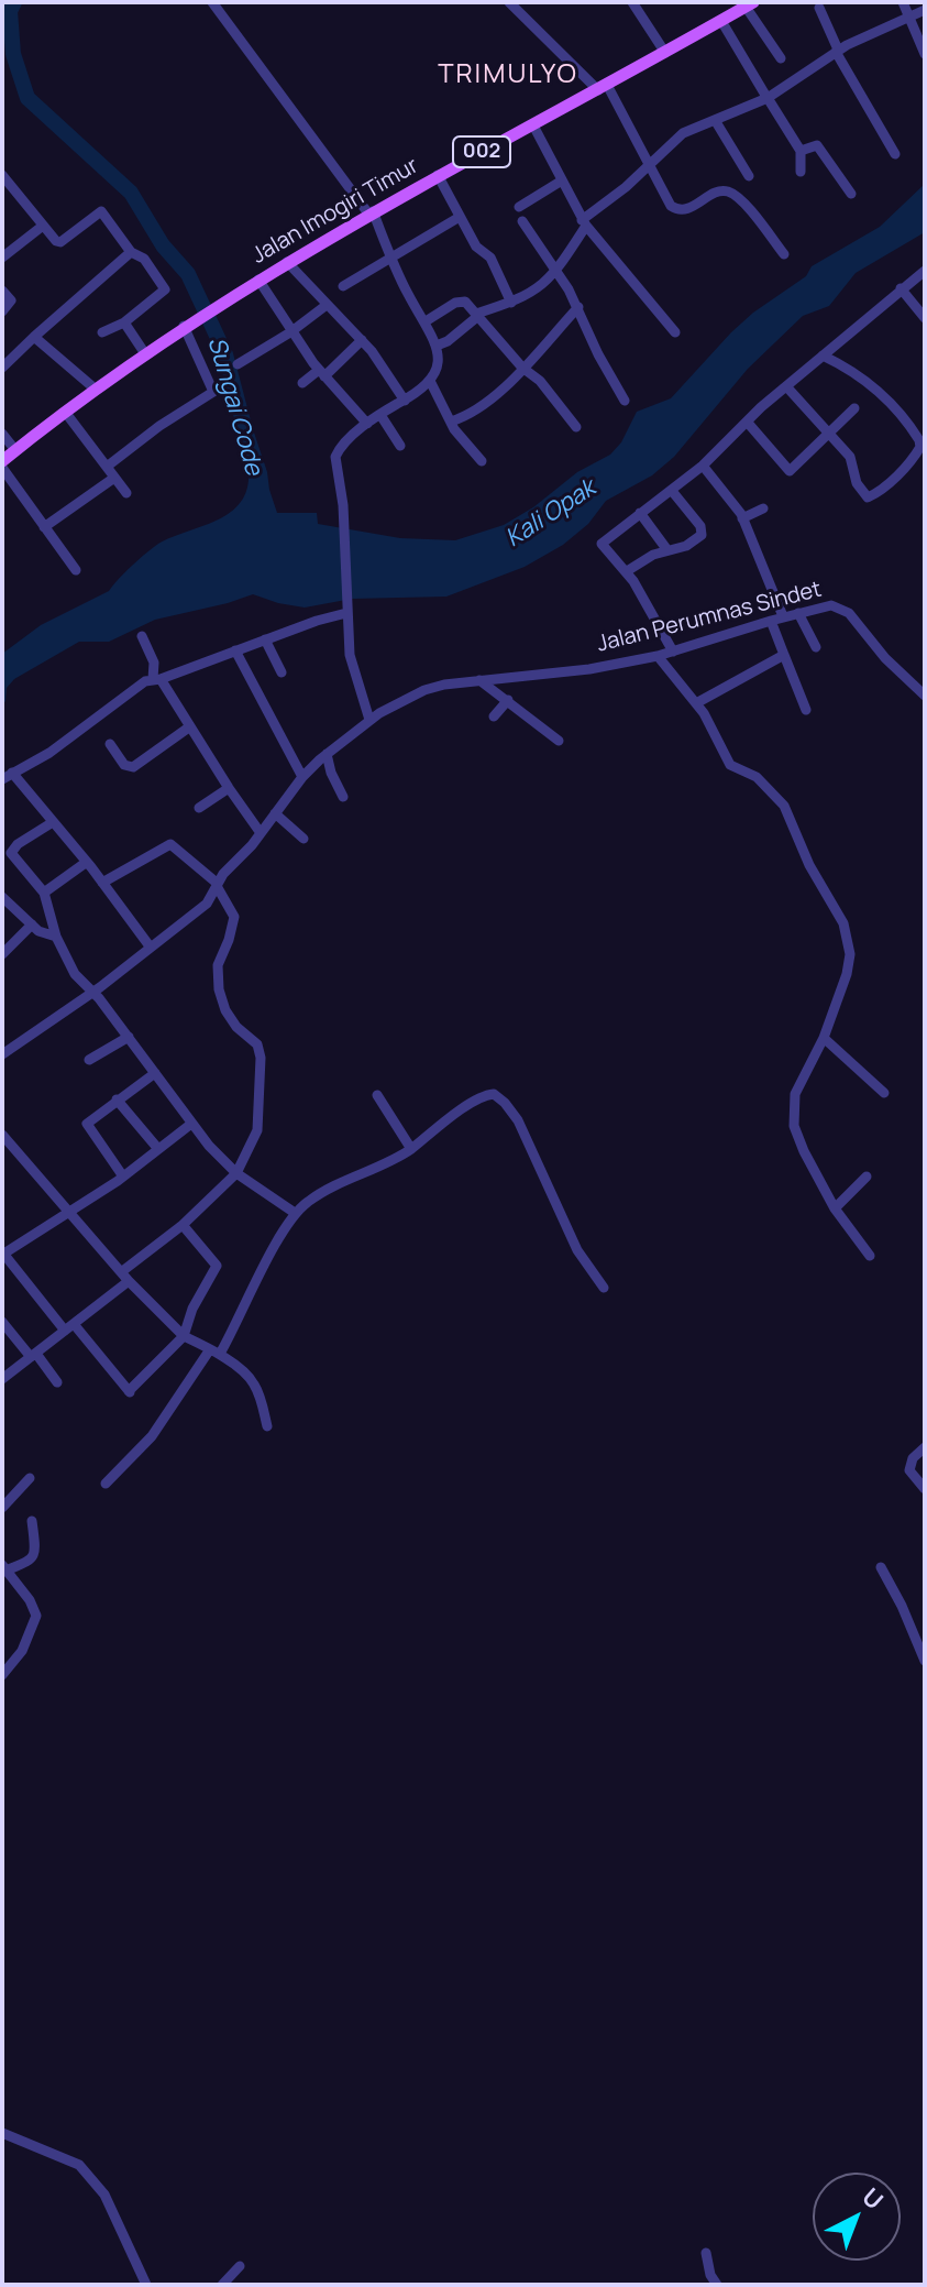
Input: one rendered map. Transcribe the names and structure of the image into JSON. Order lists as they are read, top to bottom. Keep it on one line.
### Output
{"streets":{"main road":["002","Jalan Imogiri Timur"],"street":["Jalan Perumnas Sindet"]},"districts":["TRIMULYO"],"water":["Sungai Code","Kali Opak"],"north":"top right"}
